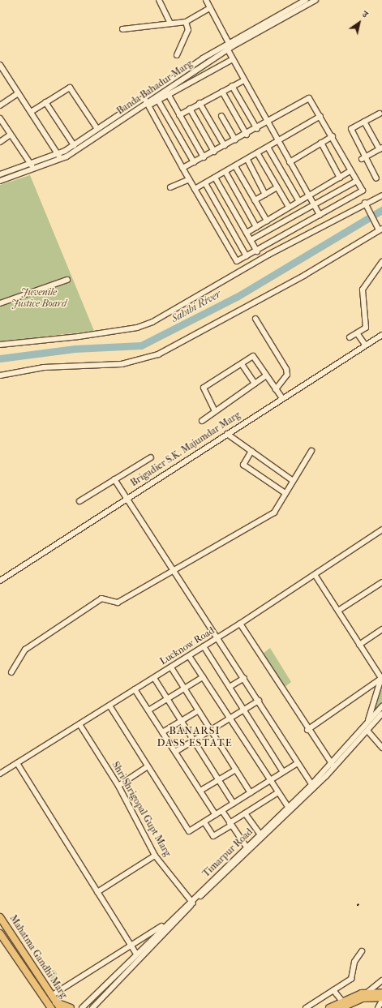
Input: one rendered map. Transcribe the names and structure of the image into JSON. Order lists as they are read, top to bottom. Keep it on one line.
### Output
{"streets":{"main road":["Mahatma Gandhi Marg"],"street":["Banda Bahadur Marg","Brigadier S.K. Majumdar Marg","Lucknow Road","Shri Shrigopal Gupt Marg","Timarpur Road"]},"crossings":[["Lucknow Road","Shri Shrigopal Gupt Marg"],["Shri Shrigopal Gupt Marg","Timarpur Road"]],"districts":["BANARSI DASS ESTATE"],"water":["Sahibi River"],"parks":["Juvenile Justice Board"],"north":"top right"}
